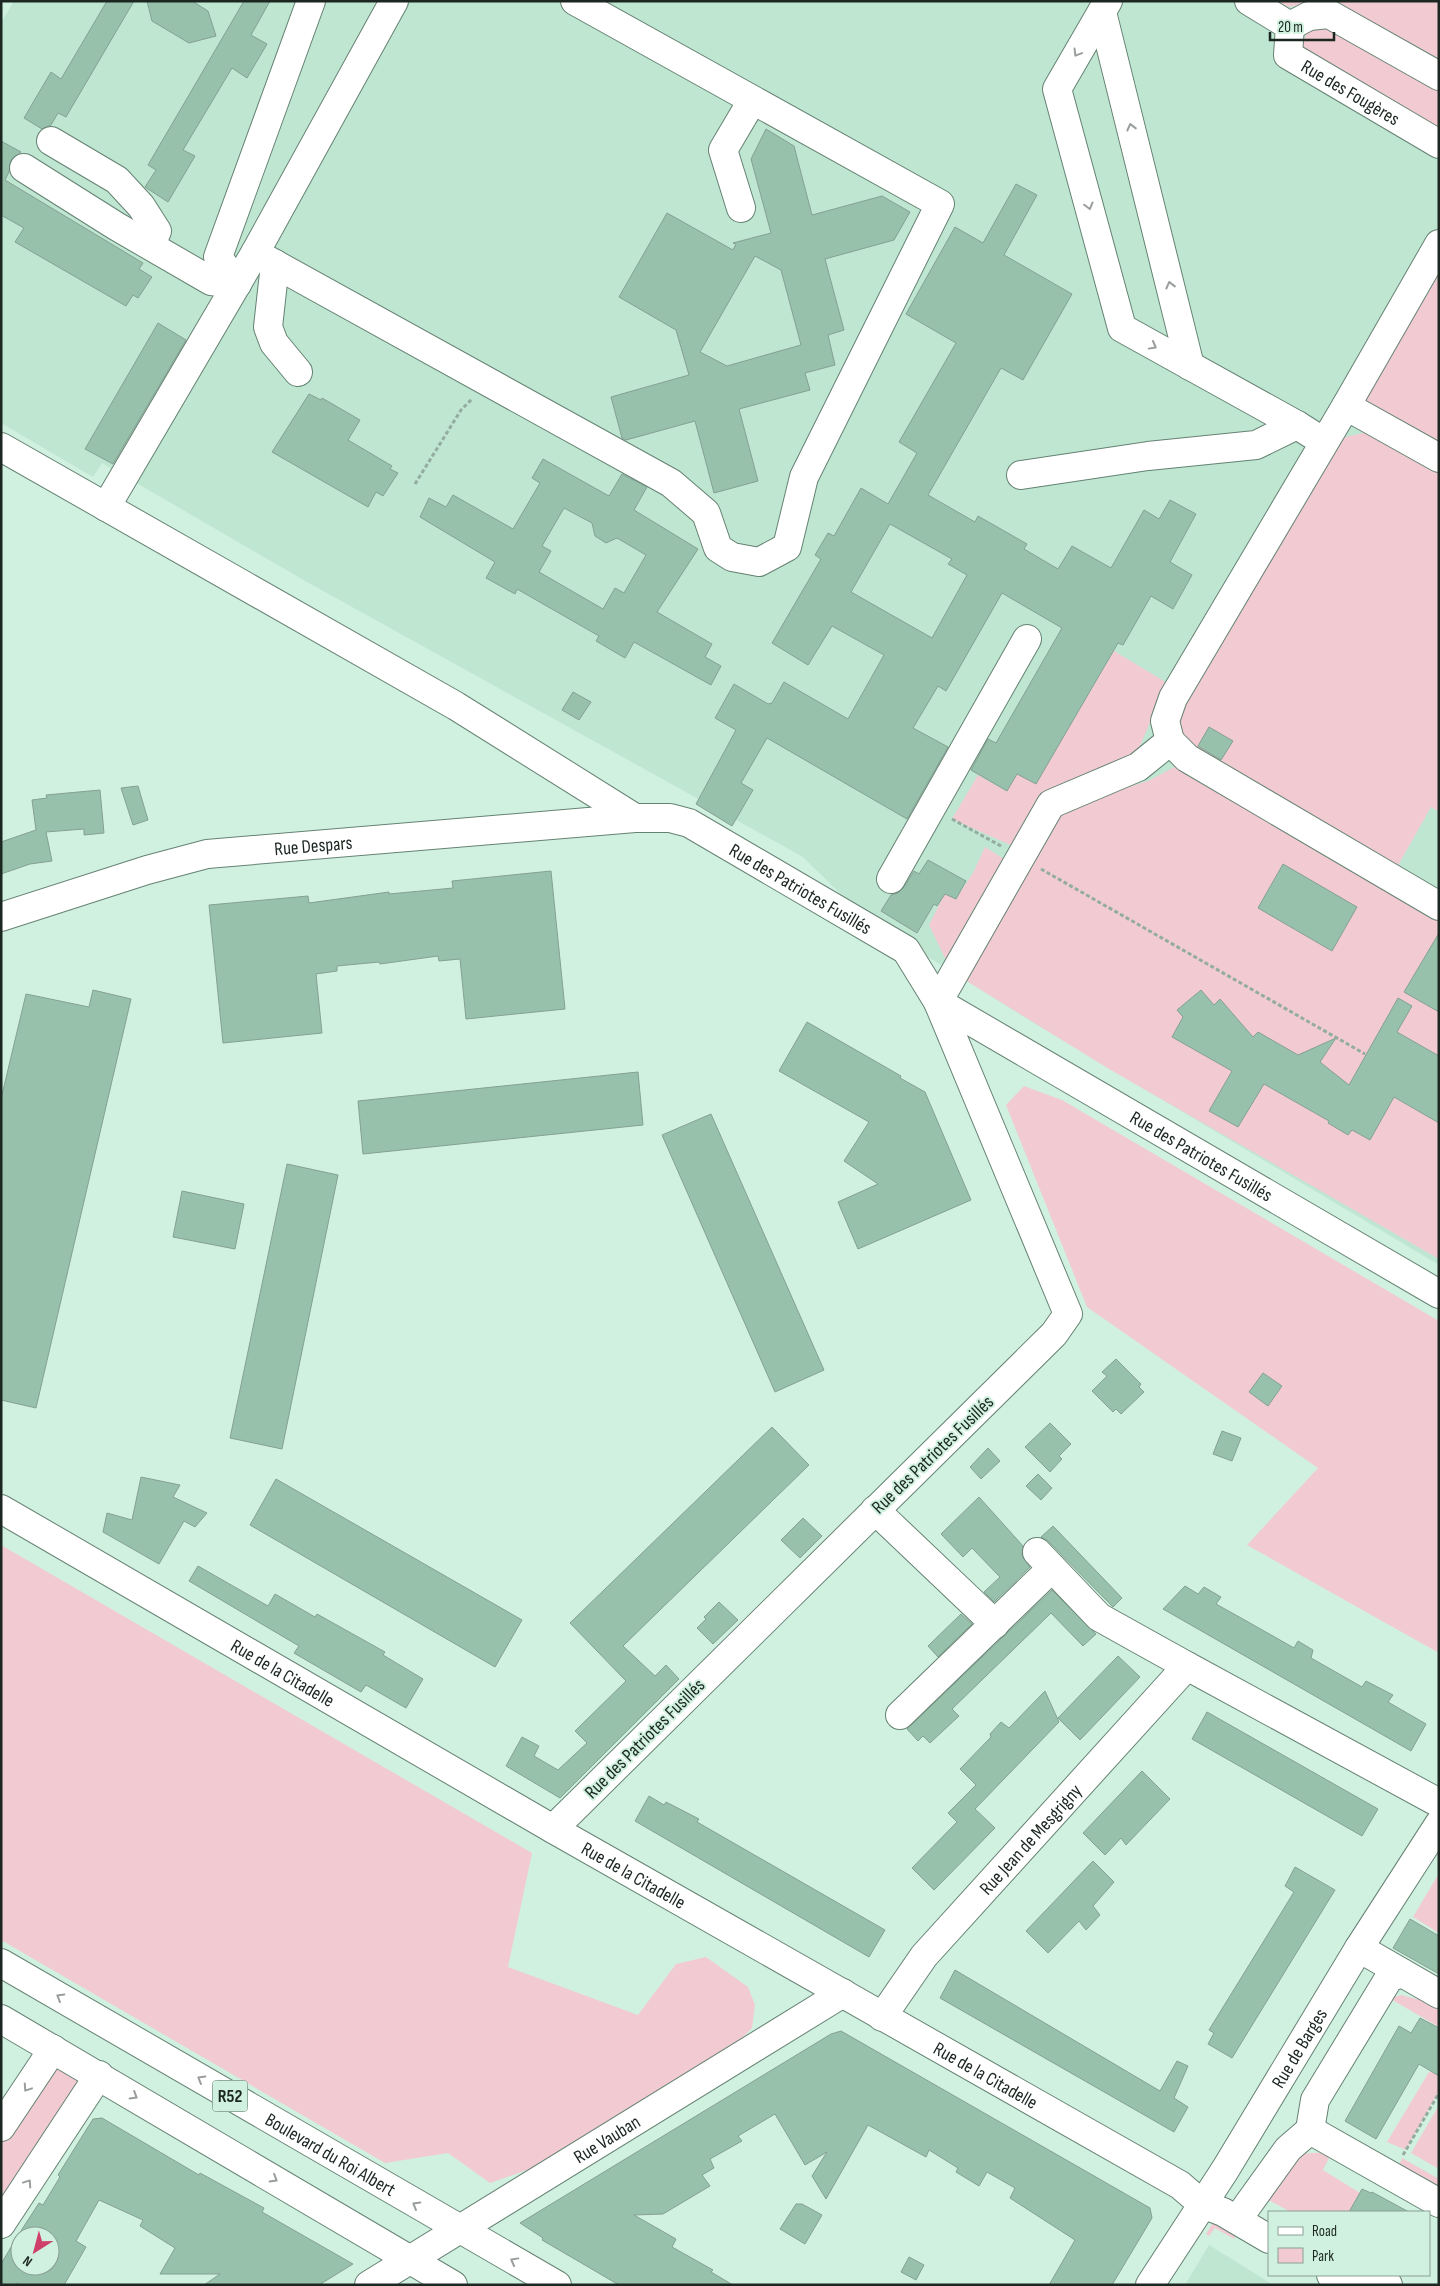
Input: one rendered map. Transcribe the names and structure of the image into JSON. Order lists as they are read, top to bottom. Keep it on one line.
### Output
{"streets":{"street":["Rue des Fougères","Rue Despars","Rue des Patriotes Fusillés","Rue de la Citadelle","Rue Jean de Mesgrigny","Rue de Barges","R52","Rue Vauban","Boulevard du Roi Albert"]},"crossings":[["Rue Despars","Rue des Patriotes Fusillés"],["Rue des Patriotes Fusillés","Rue de la Citadelle"],["Rue de la Citadelle","Rue Jean de Mesgrigny"],["Rue de la Citadelle","Rue de Barges"],["Rue de la Citadelle","Rue Vauban"],["R52","Rue Vauban"],["Rue Vauban","Boulevard du Roi Albert"]],"legend":["Road","Park"],"scale_bar":"20 m","north":"bottom left"}
